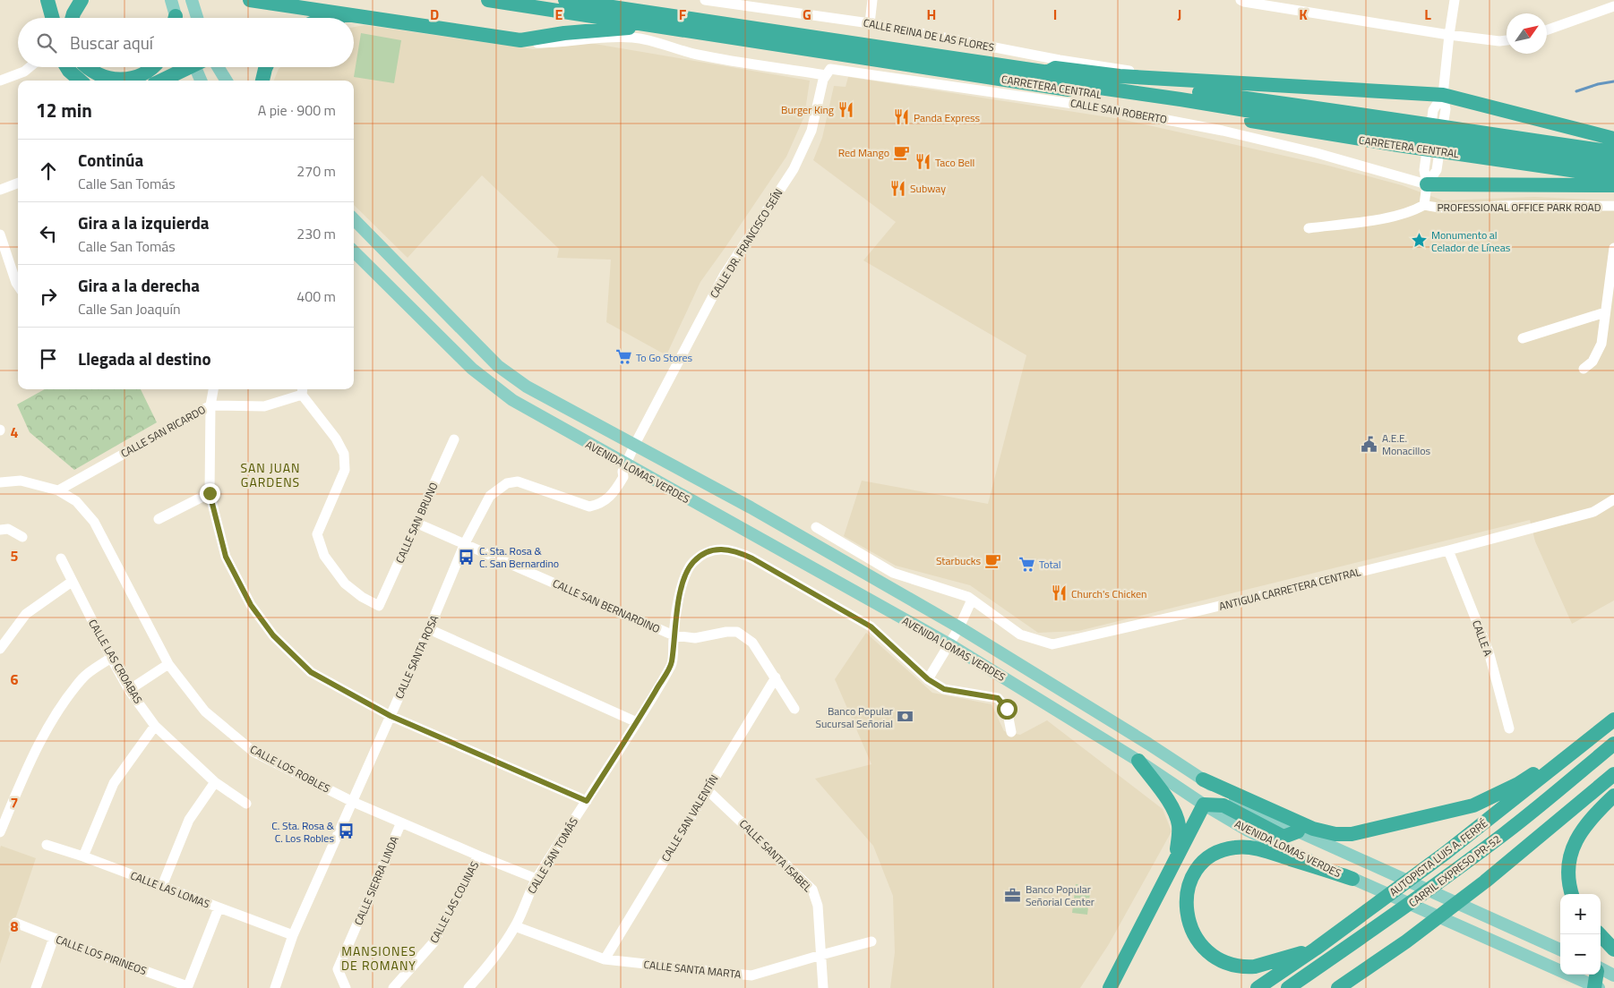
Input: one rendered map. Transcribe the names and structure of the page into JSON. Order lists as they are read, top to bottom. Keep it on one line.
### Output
{"streets":{"highway":["CARRETERA CENTRAL","AUTOPISTA LUIS A. FERRÉ","CARRIL EXPRESO PR-52"],"main road":["AVENIDA LOMAS VERDES"],"street":["CALLE REINA DE LAS FLORES","CALLE SAN ROBERTO","PROFESSIONAL OFFICE PARK ROAD","CALLE DR. FRANCISCO SEÍN","CALLE SAN RICARDO","CALLE SAN BRUNO","ANTIGUA CARRETERA CENTRAL","CALLE SAN BERNARDINO","CALLE A","CALLE SANTA ROSA","CALLE LAS CROABAS","CALLE LOS ROBLES","CALLE SAN VALENTÍN","CALLE SAN TOMÁS","CALLE SANTA ISABEL","CALLE SIERRA LINDA","CALLE LAS LOMAS","CALLE LAS COLINAS","CALLE LOS PIRINEOS","CALLE SANTA MARTA"]},"crossings":[["CALLE SAN ROBERTO","CALLE DR. FRANCISCO SEÍN"],["CALLE DR. FRANCISCO SEÍN","AVENIDA LOMAS VERDES"],["CALLE DR. FRANCISCO SEÍN","CALLE SANTA ROSA"],["CALLE SAN RICARDO","CALLE SAN BRUNO"],["CALLE SAN RICARDO","CALLE LOS ROBLES"],["AVENIDA LOMAS VERDES","CALLE SANTA ROSA"],["CALLE SAN BRUNO","CALLE SAN BERNARDINO"],["ANTIGUA CARRETERA CENTRAL","CALLE A"],["CALLE SAN BERNARDINO","CALLE SANTA ROSA"],["CALLE SAN BERNARDINO","CALLE SAN VALENTÍN"],["CALLE SAN BERNARDINO","CALLE SAN TOMÁS"],["CALLE SANTA ROSA","CALLE LOS ROBLES"],["CALLE SANTA ROSA","CALLE LAS LOMAS"],["CALLE LOS ROBLES","CALLE SAN TOMÁS"],["CALLE LOS ROBLES","CALLE SIERRA LINDA"],["CALLE LOS ROBLES","CALLE LAS COLINAS"],["CALLE SAN VALENTÍN","CALLE SANTA ISABEL"],["CALLE SAN VALENTÍN","CALLE SANTA MARTA"],["CALLE SAN TOMÁS","CALLE SANTA MARTA"],["CALLE SANTA ISABEL","CALLE SANTA MARTA"]],"districts":["SAN JUAN GARDENS","MANSIONES DE ROMANY"],"places":{"restaurant":["Burger King","Panda Express","Taco Bell","Subway","Church's Chicken"],"cafe":["Red Mango","Starbucks"],"place":["Monumento al Celador de Líneas"],"supermarket":["To Go Stores","Total"],"public building":["A.E.E. Monacillos"],"bus stop":["C. Sta. Rosa & C. San Bernardino","C. Sta. Rosa & C. Los Robles"],"bank":["Banco Popular Sucursal Señorial"],"office":["Banco Popular Señorial Center"]},"north":"top right","page":{"search":"Buscar aquí","heading":["12 min","A pie · 900 m"],"list":[["Continúa","Calle San Tomás","270 m"],["Gira a la izquierda","Calle San Tomás","230 m"],["Gira a la derecha","Calle San Joaquín","400 m"],"Llegada al destino"],"map_buttons":["+","−"]},"grid":{"columns":["D","E","F","G","H","I","J","K","L"],"rows":["4","5","6","7","8"]}}
